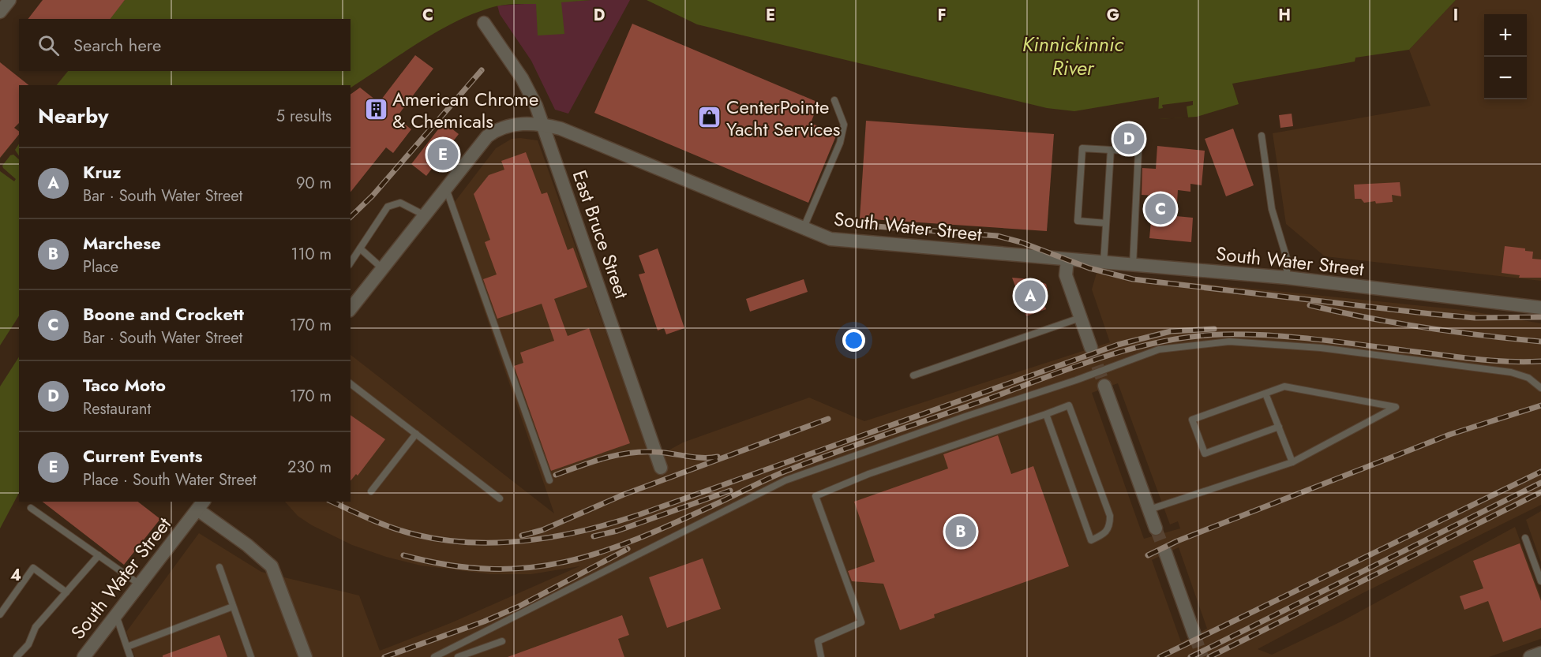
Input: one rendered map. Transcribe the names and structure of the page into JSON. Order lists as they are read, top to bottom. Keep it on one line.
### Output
{"streets":{"street":["South Water Street","East Bruce Street"]},"crossings":[["South Water Street","East Bruce Street"]],"water":["Kinnickinnic River"],"places":{"building":["American Chrome & Chemicals"],"shop":["CenterPointe Yacht Services"]},"page":{"map_buttons":["+","−"],"search":"Search here","heading":["Nearby","5 results"],"pins":["D","E","C","A","B"],"list":[{"mark":"A","name":"Kruz","note":"Bar · South Water Street","value":"90 m"},{"mark":"B","name":"Marchese","note":"Place","value":"110 m"},{"mark":"C","name":"Boone and Crockett","note":"Bar · South Water Street","value":"170 m"},{"mark":"D","name":"Taco Moto","note":"Restaurant","value":"170 m"},{"mark":"E","name":"Current Events","note":"Place · South Water Street","value":"230 m"}]},"grid":{"columns":["C","D","E","F","G","H","I"],"rows":["4"]}}
